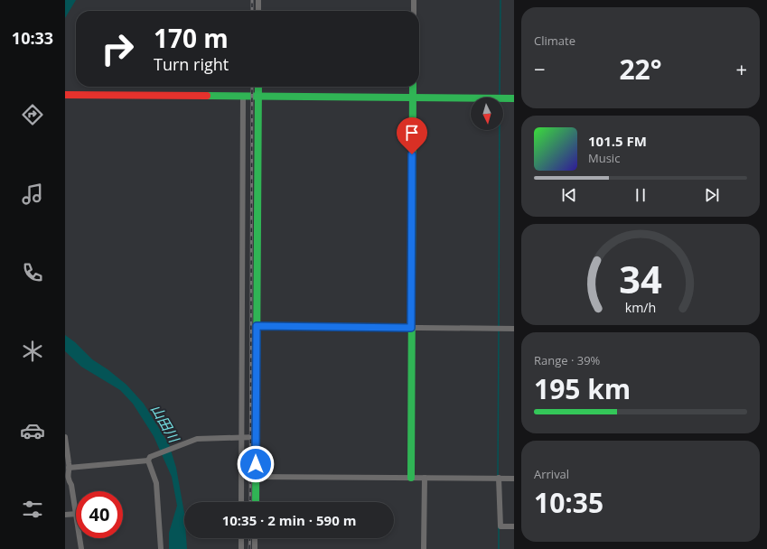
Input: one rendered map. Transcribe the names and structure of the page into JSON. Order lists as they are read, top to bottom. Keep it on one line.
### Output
{"water":["山田川"],"north":"bottom","page":{"tabs":"10:33","tile":["Climate",["Range · 39%","195 km"],["Arrival","10:35"]],"turn":["170 m","Turn right"],"heat":["−","22°","+"],"song":["101.5 FM","Music"],"limit":"40","trip":"10:35 · 2 min · 590 m","gauge":["34","km/h"]}}
